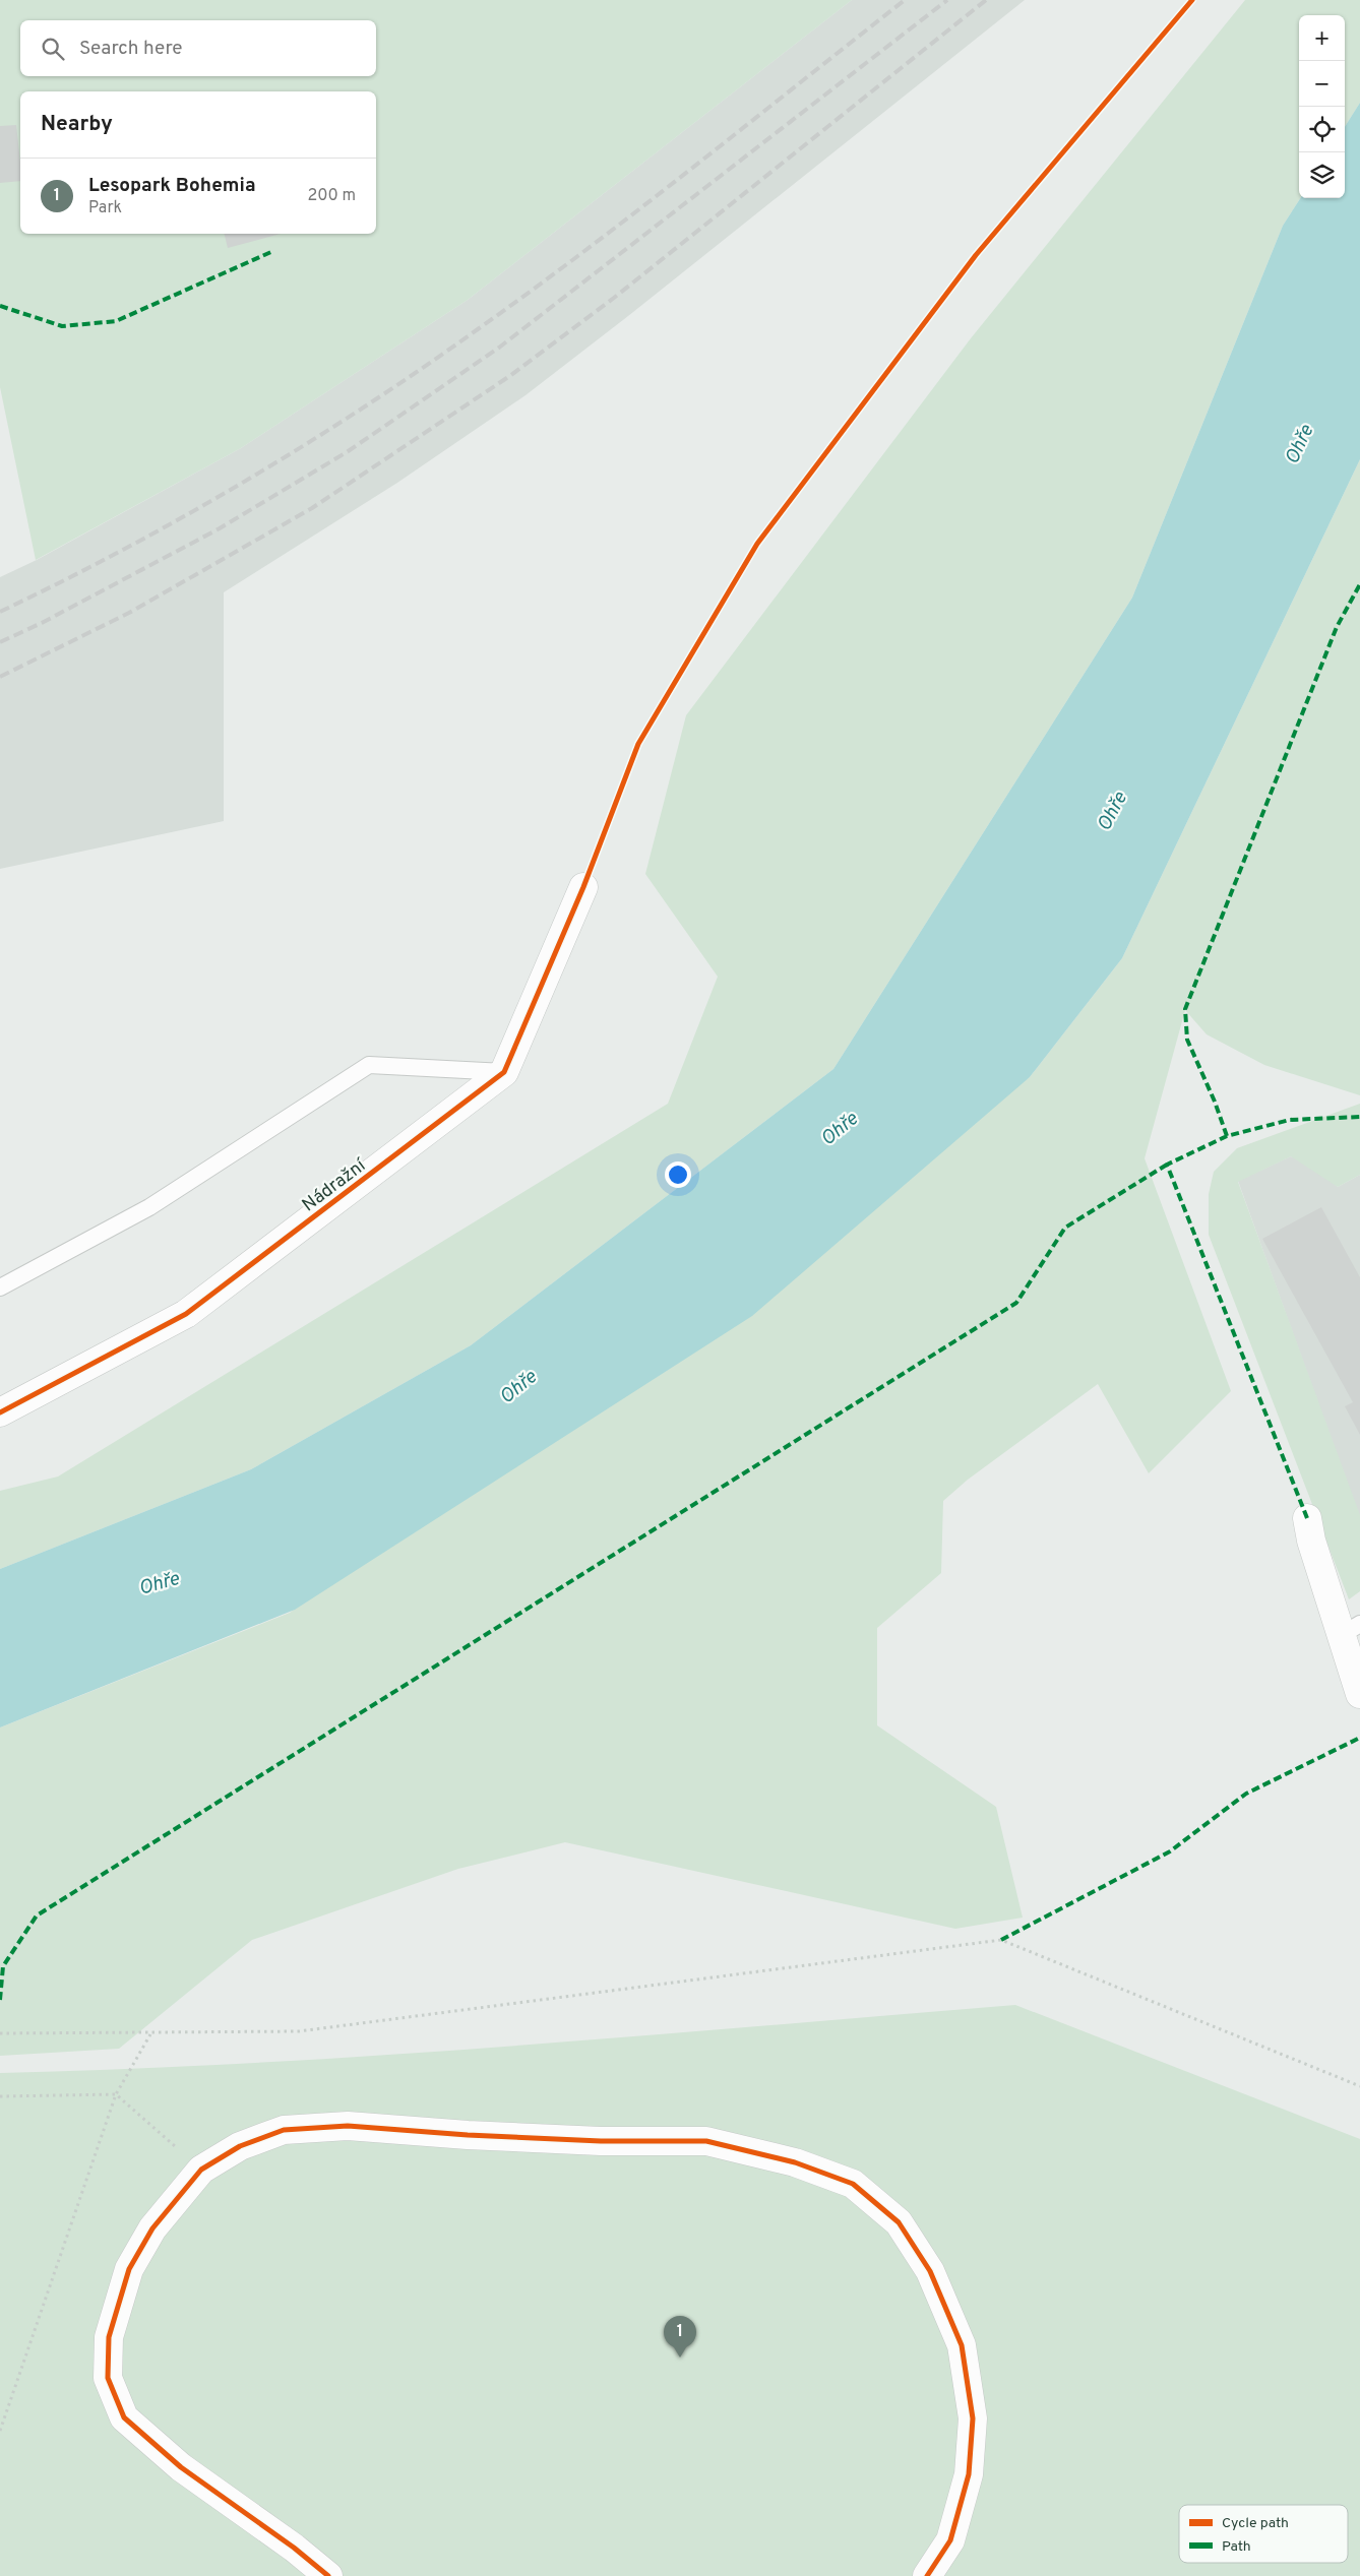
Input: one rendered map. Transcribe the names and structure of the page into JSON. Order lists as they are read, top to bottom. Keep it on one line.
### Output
{"streets":{"street":["Nádražní"]},"water":["Ohře"],"legend":["Cycle path","Path"],"page":{"map_buttons":["+","−"],"search":"Search here","heading":"Nearby","list":[{"mark":"1","name":"Lesopark Bohemia","note":"Park","value":"200 m"}],"pins":"1"}}
